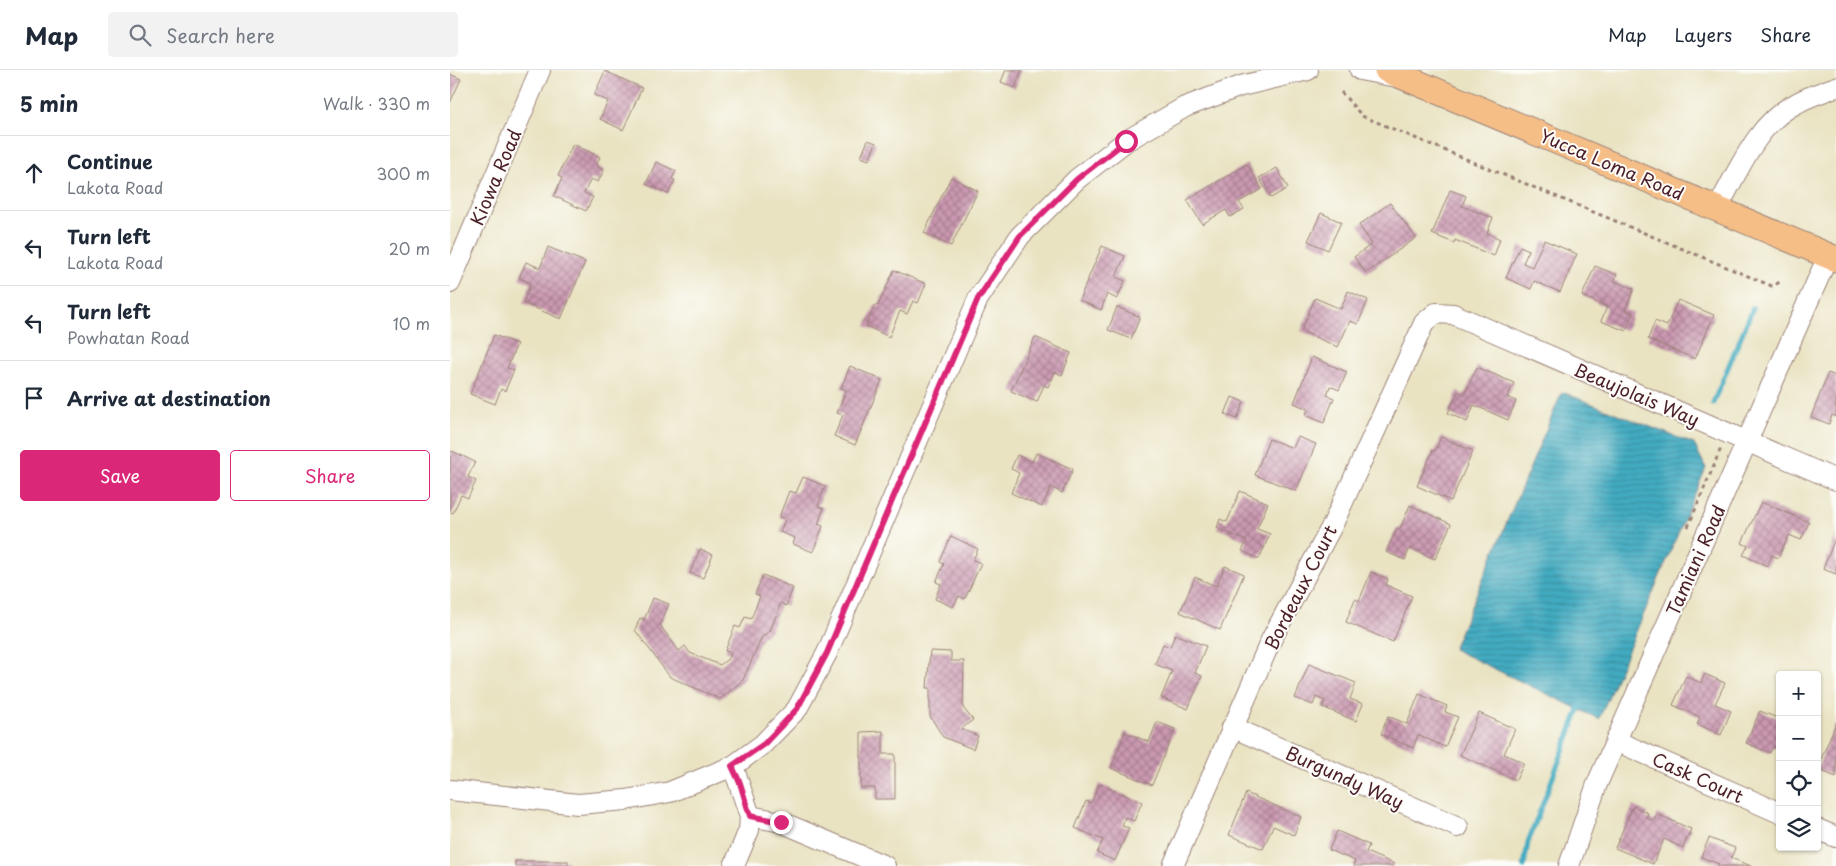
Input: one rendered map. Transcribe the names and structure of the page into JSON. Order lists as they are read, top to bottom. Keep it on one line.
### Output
{"streets":{"main road":["Yucca Loma Road"],"street":["Kiowa Road","Beaujolais Way","Tamiani Road","Bordeaux Court","Burgundy Way","Cask Court"]},"crossings":[["Yucca Loma Road","Tamiani Road"],["Beaujolais Way","Tamiani Road"],["Beaujolais Way","Bordeaux Court"],["Tamiani Road","Cask Court"],["Bordeaux Court","Burgundy Way"]],"page":{"header":"Map","search":"Search here","nav":["Map","Layers","Share"],"heading":["5 min","Walk · 330 m"],"list":[["Continue","Lakota Road","300 m"],["Turn left","Lakota Road","20 m"],["Turn left","Powhatan Road","10 m"],"Arrive at destination"],"buttons":["Save","Share"],"map_buttons":["+","−"]}}
